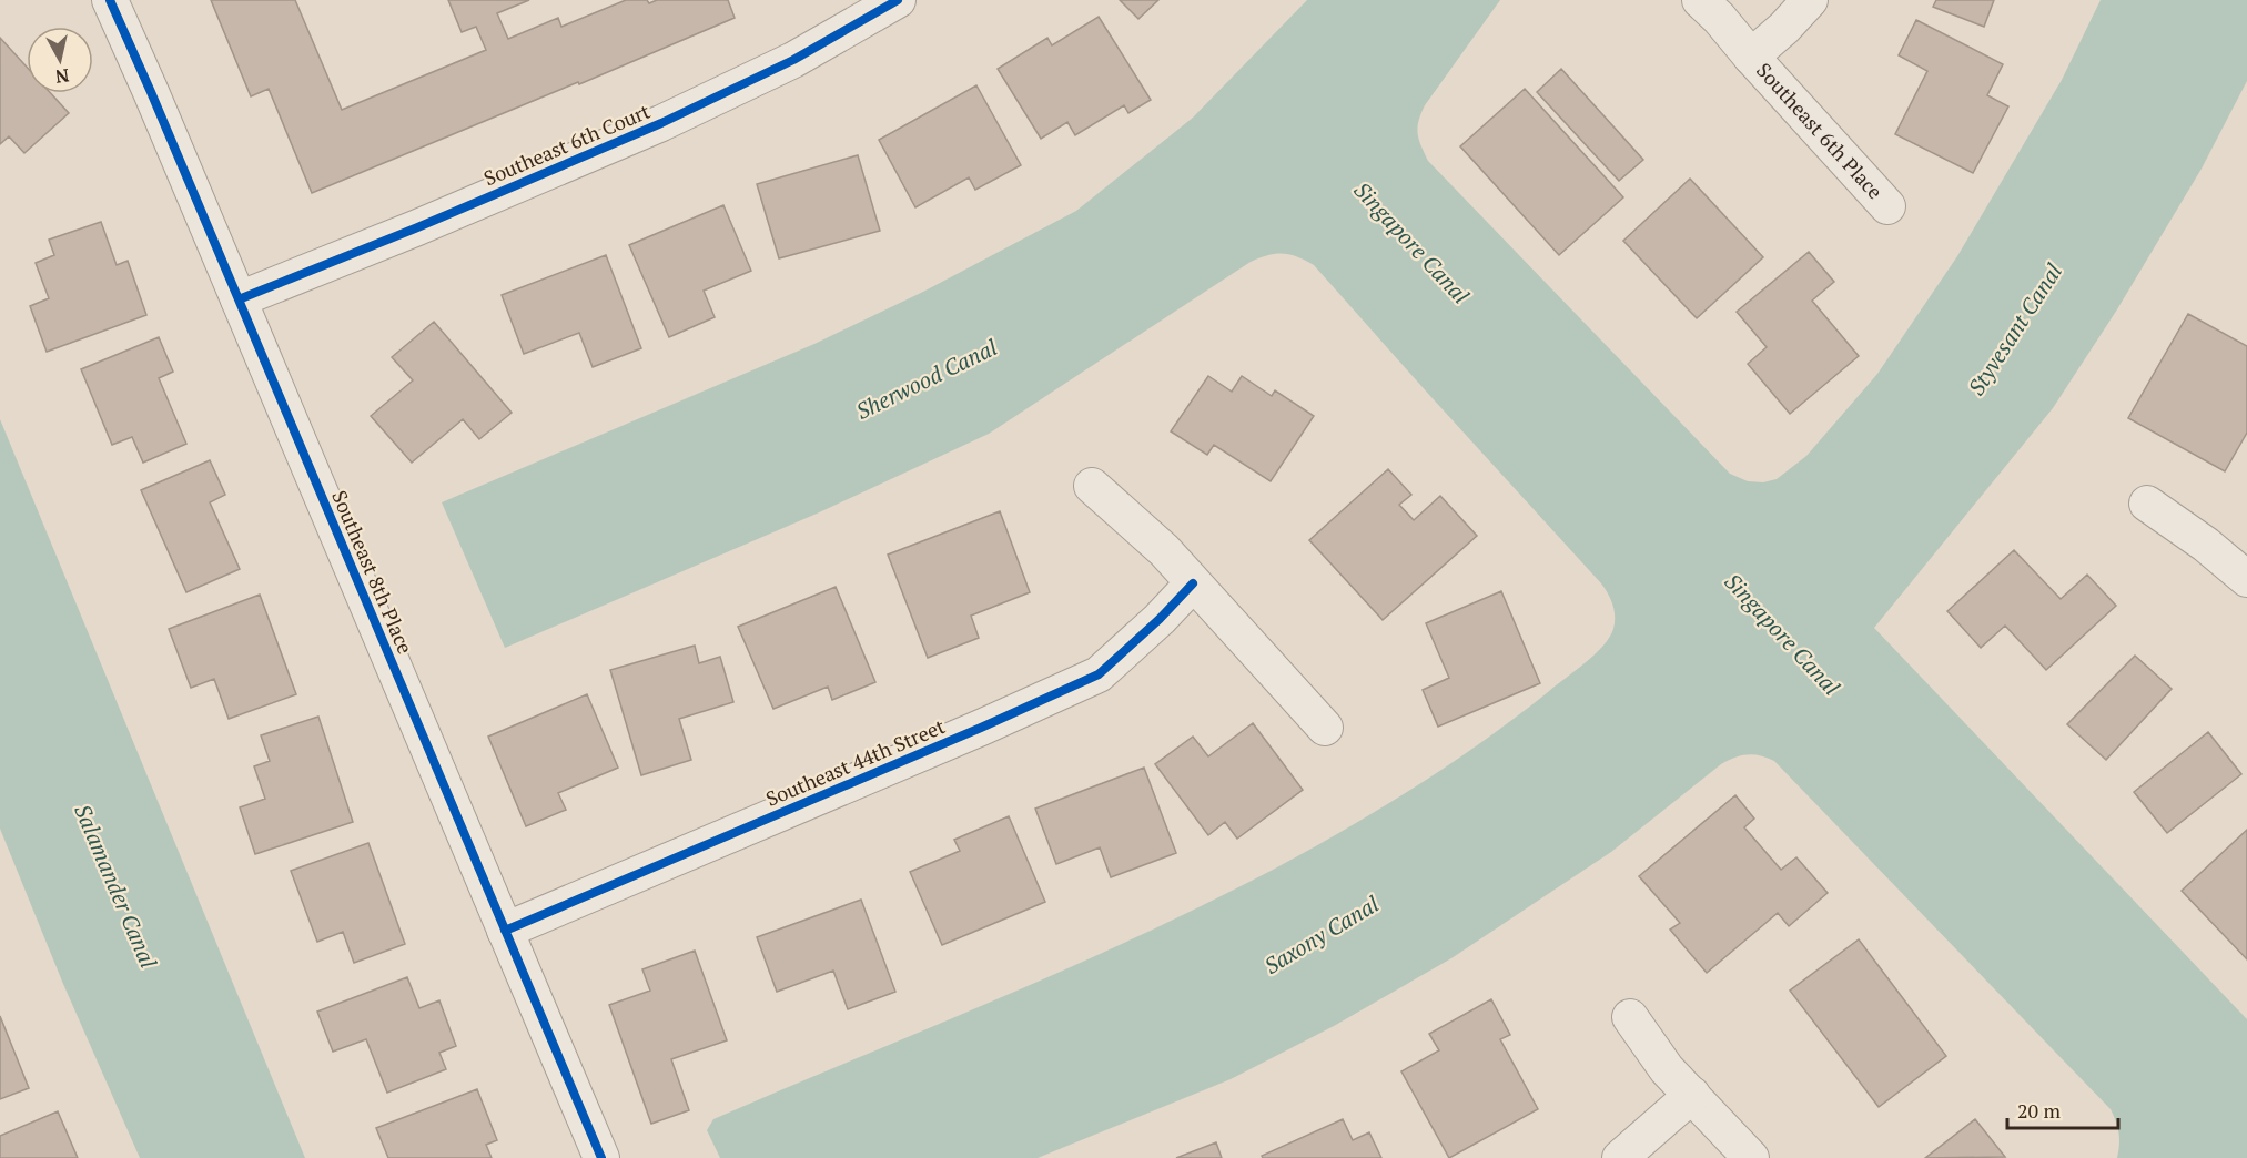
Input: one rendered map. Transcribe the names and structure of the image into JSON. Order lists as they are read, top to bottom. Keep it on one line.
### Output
{"streets":{"street":["Southeast 6th Place","Southeast 6th Court","Southeast 8th Place","Southeast 44th Street"]},"crossings":[["Southeast 6th Court","Southeast 8th Place"],["Southeast 8th Place","Southeast 44th Street"]],"water":["Singapore Canal","Styvesant Canal","Sherwood Canal","Salamander Canal","Saxony Canal"],"scale_bar":"20 m","north":"bottom"}
